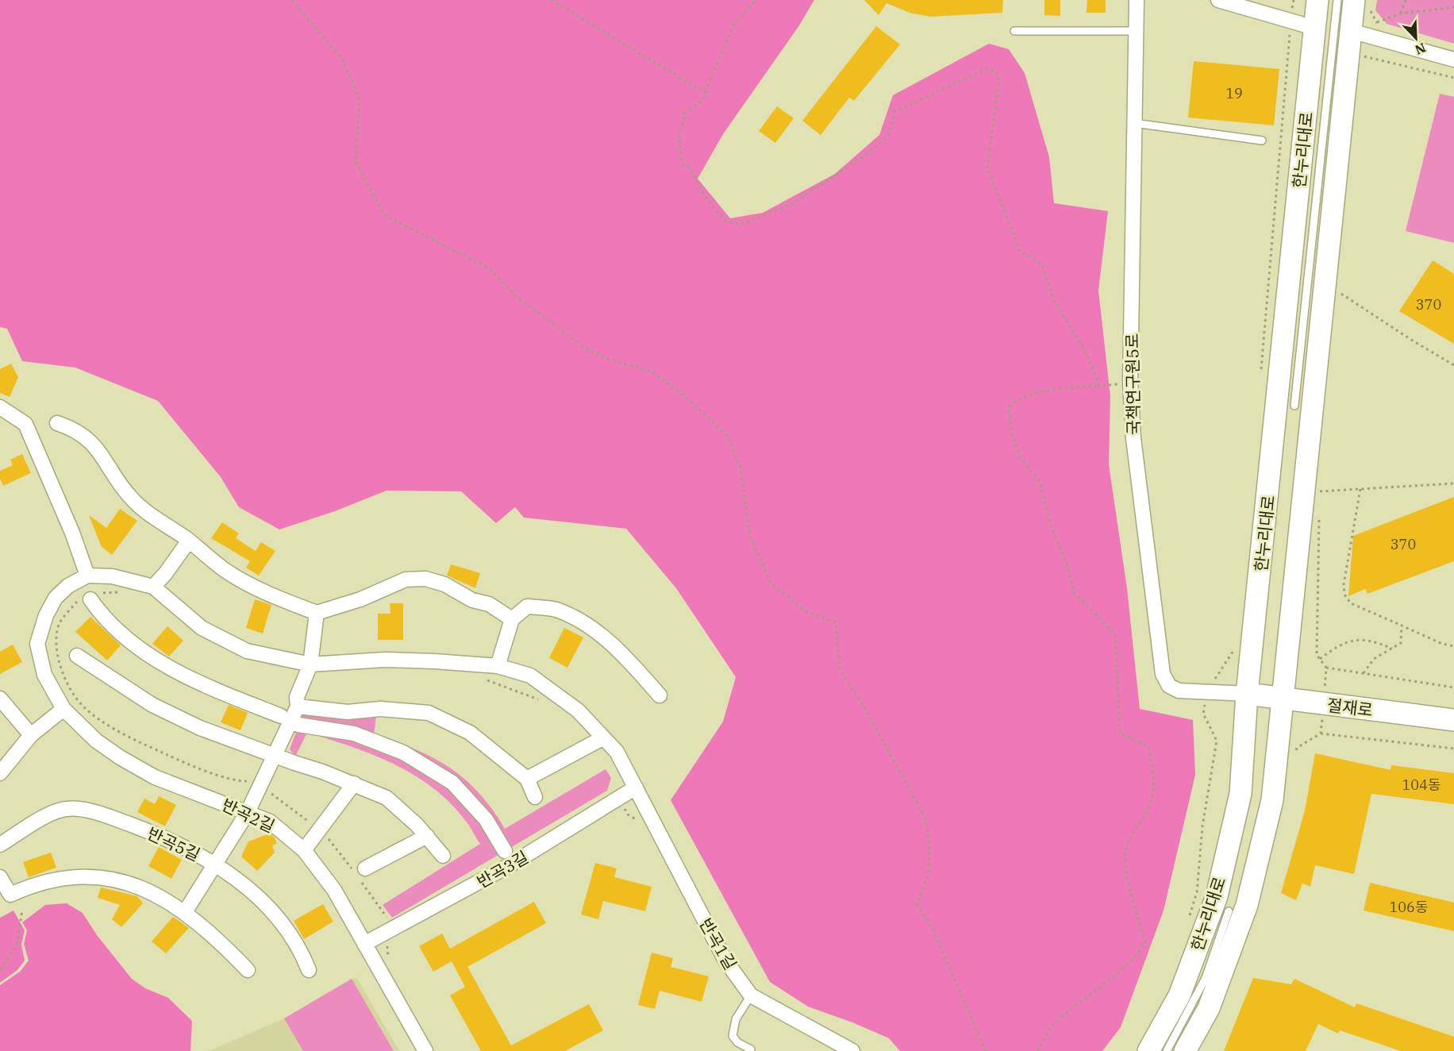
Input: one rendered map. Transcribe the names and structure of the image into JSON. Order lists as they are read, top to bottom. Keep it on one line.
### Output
{"streets":{"street":["한누리대로","국책연구원5로","절재로","반곡2길","반곡5길","반곡3길","반곡1길"]},"crossings":[["한누리대로","국책연구원5로"],["한누리대로","절재로"],["국책연구원5로","절재로"],["반곡2길","반곡3길"],["반곡3길","반곡1길"]],"house_numbers":["19","370","370","104동","106동"],"north":"bottom right"}
